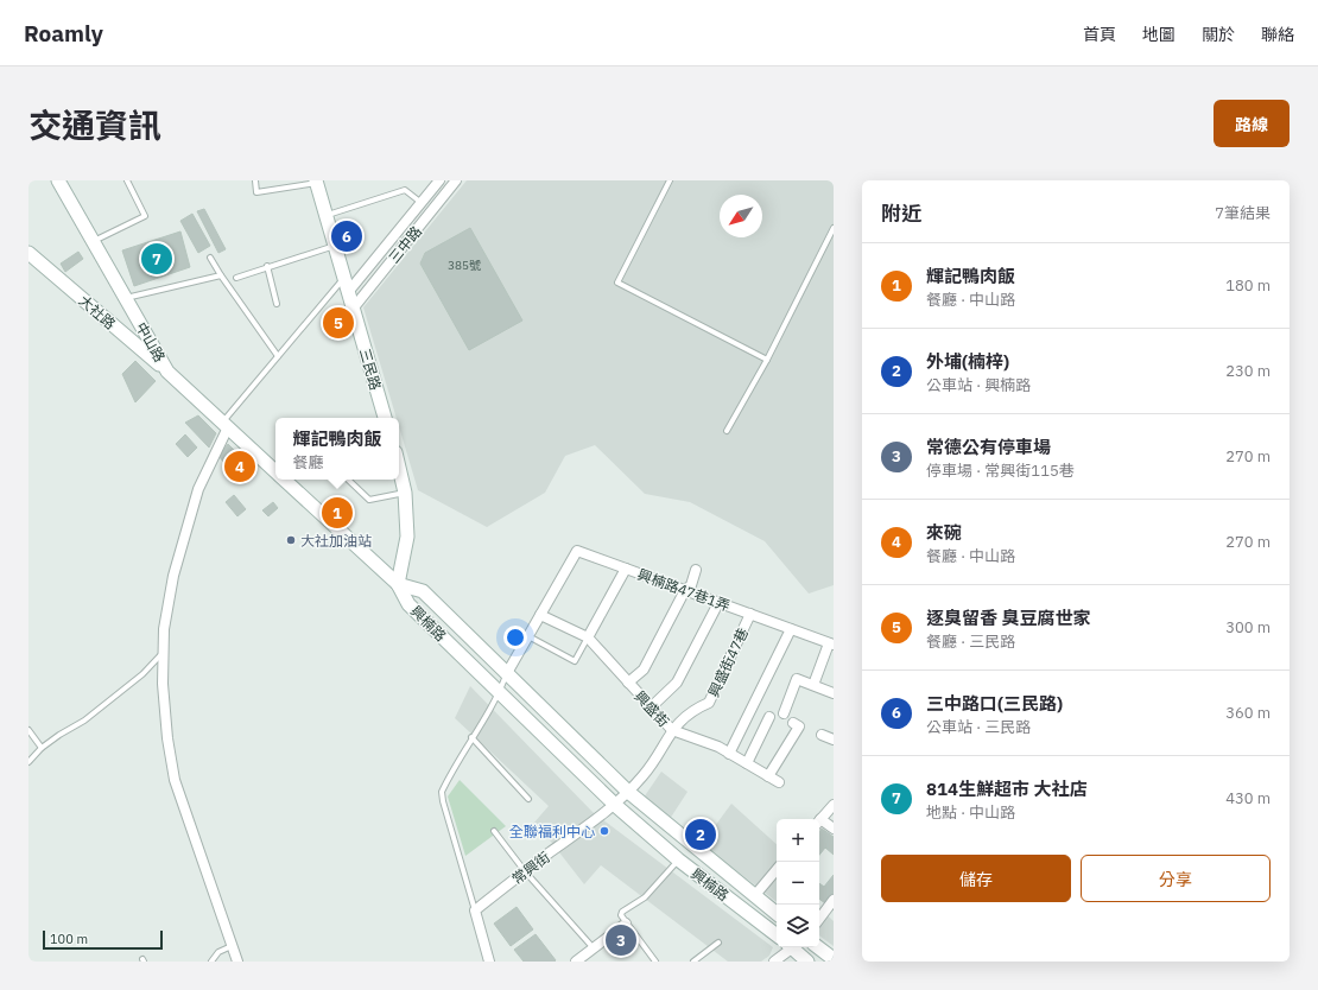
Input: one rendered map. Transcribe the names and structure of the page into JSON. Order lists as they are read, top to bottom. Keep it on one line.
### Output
{"streets":{"street":["三中路","大社路","中山路","三民路","興楠路47巷1弄","興楠路","興盛街47巷","興盛街","常興街"]},"crossings":[["三中路","三民路"],["大社路","中山路"],["中山路","興楠路"],["興楠路47巷1弄","興盛街47巷"],["興楠路47巷1弄","興盛街"],["興楠路","興盛街47巷"],["興楠路","常興街"],["興盛街47巷","興盛街"],["興盛街47巷","常興街"]],"places":["大社加油站","全聯福利中心"],"house_numbers":["385號"],"scale_bar":"100 m","north":"bottom left","page":{"header":"Roamly","nav":["首頁","地圖","關於","聯絡"],"title":"交通資訊","buttons":["路線",["儲存","分享"]],"heading":["附近","7筆結果"],"pins":["6","7","5","4","1","2","3"],"list":[{"mark":"1","name":"輝記鴨肉飯","note":"餐廳 · 中山路","value":"180 m"},{"mark":"2","name":"外埔(楠梓)","note":"公車站 · 興楠路","value":"230 m"},{"mark":"3","name":"常德公有停車場","note":"停車場 · 常興街115巷","value":"270 m"},{"mark":"4","name":"來碗","note":"餐廳 · 中山路","value":"270 m"},{"mark":"5","name":"逐臭留香 臭豆腐世家","note":"餐廳 · 三民路","value":"300 m"},{"mark":"6","name":"三中路口(三民路)","note":"公車站 · 三民路","value":"360 m"},{"mark":"7","name":"814生鮮超市 大社店","note":"地點 · 中山路","value":"430 m"}],"popup":["輝記鴨肉飯","餐廳"],"map_buttons":["+","−"],"scale":"100 m"}}
